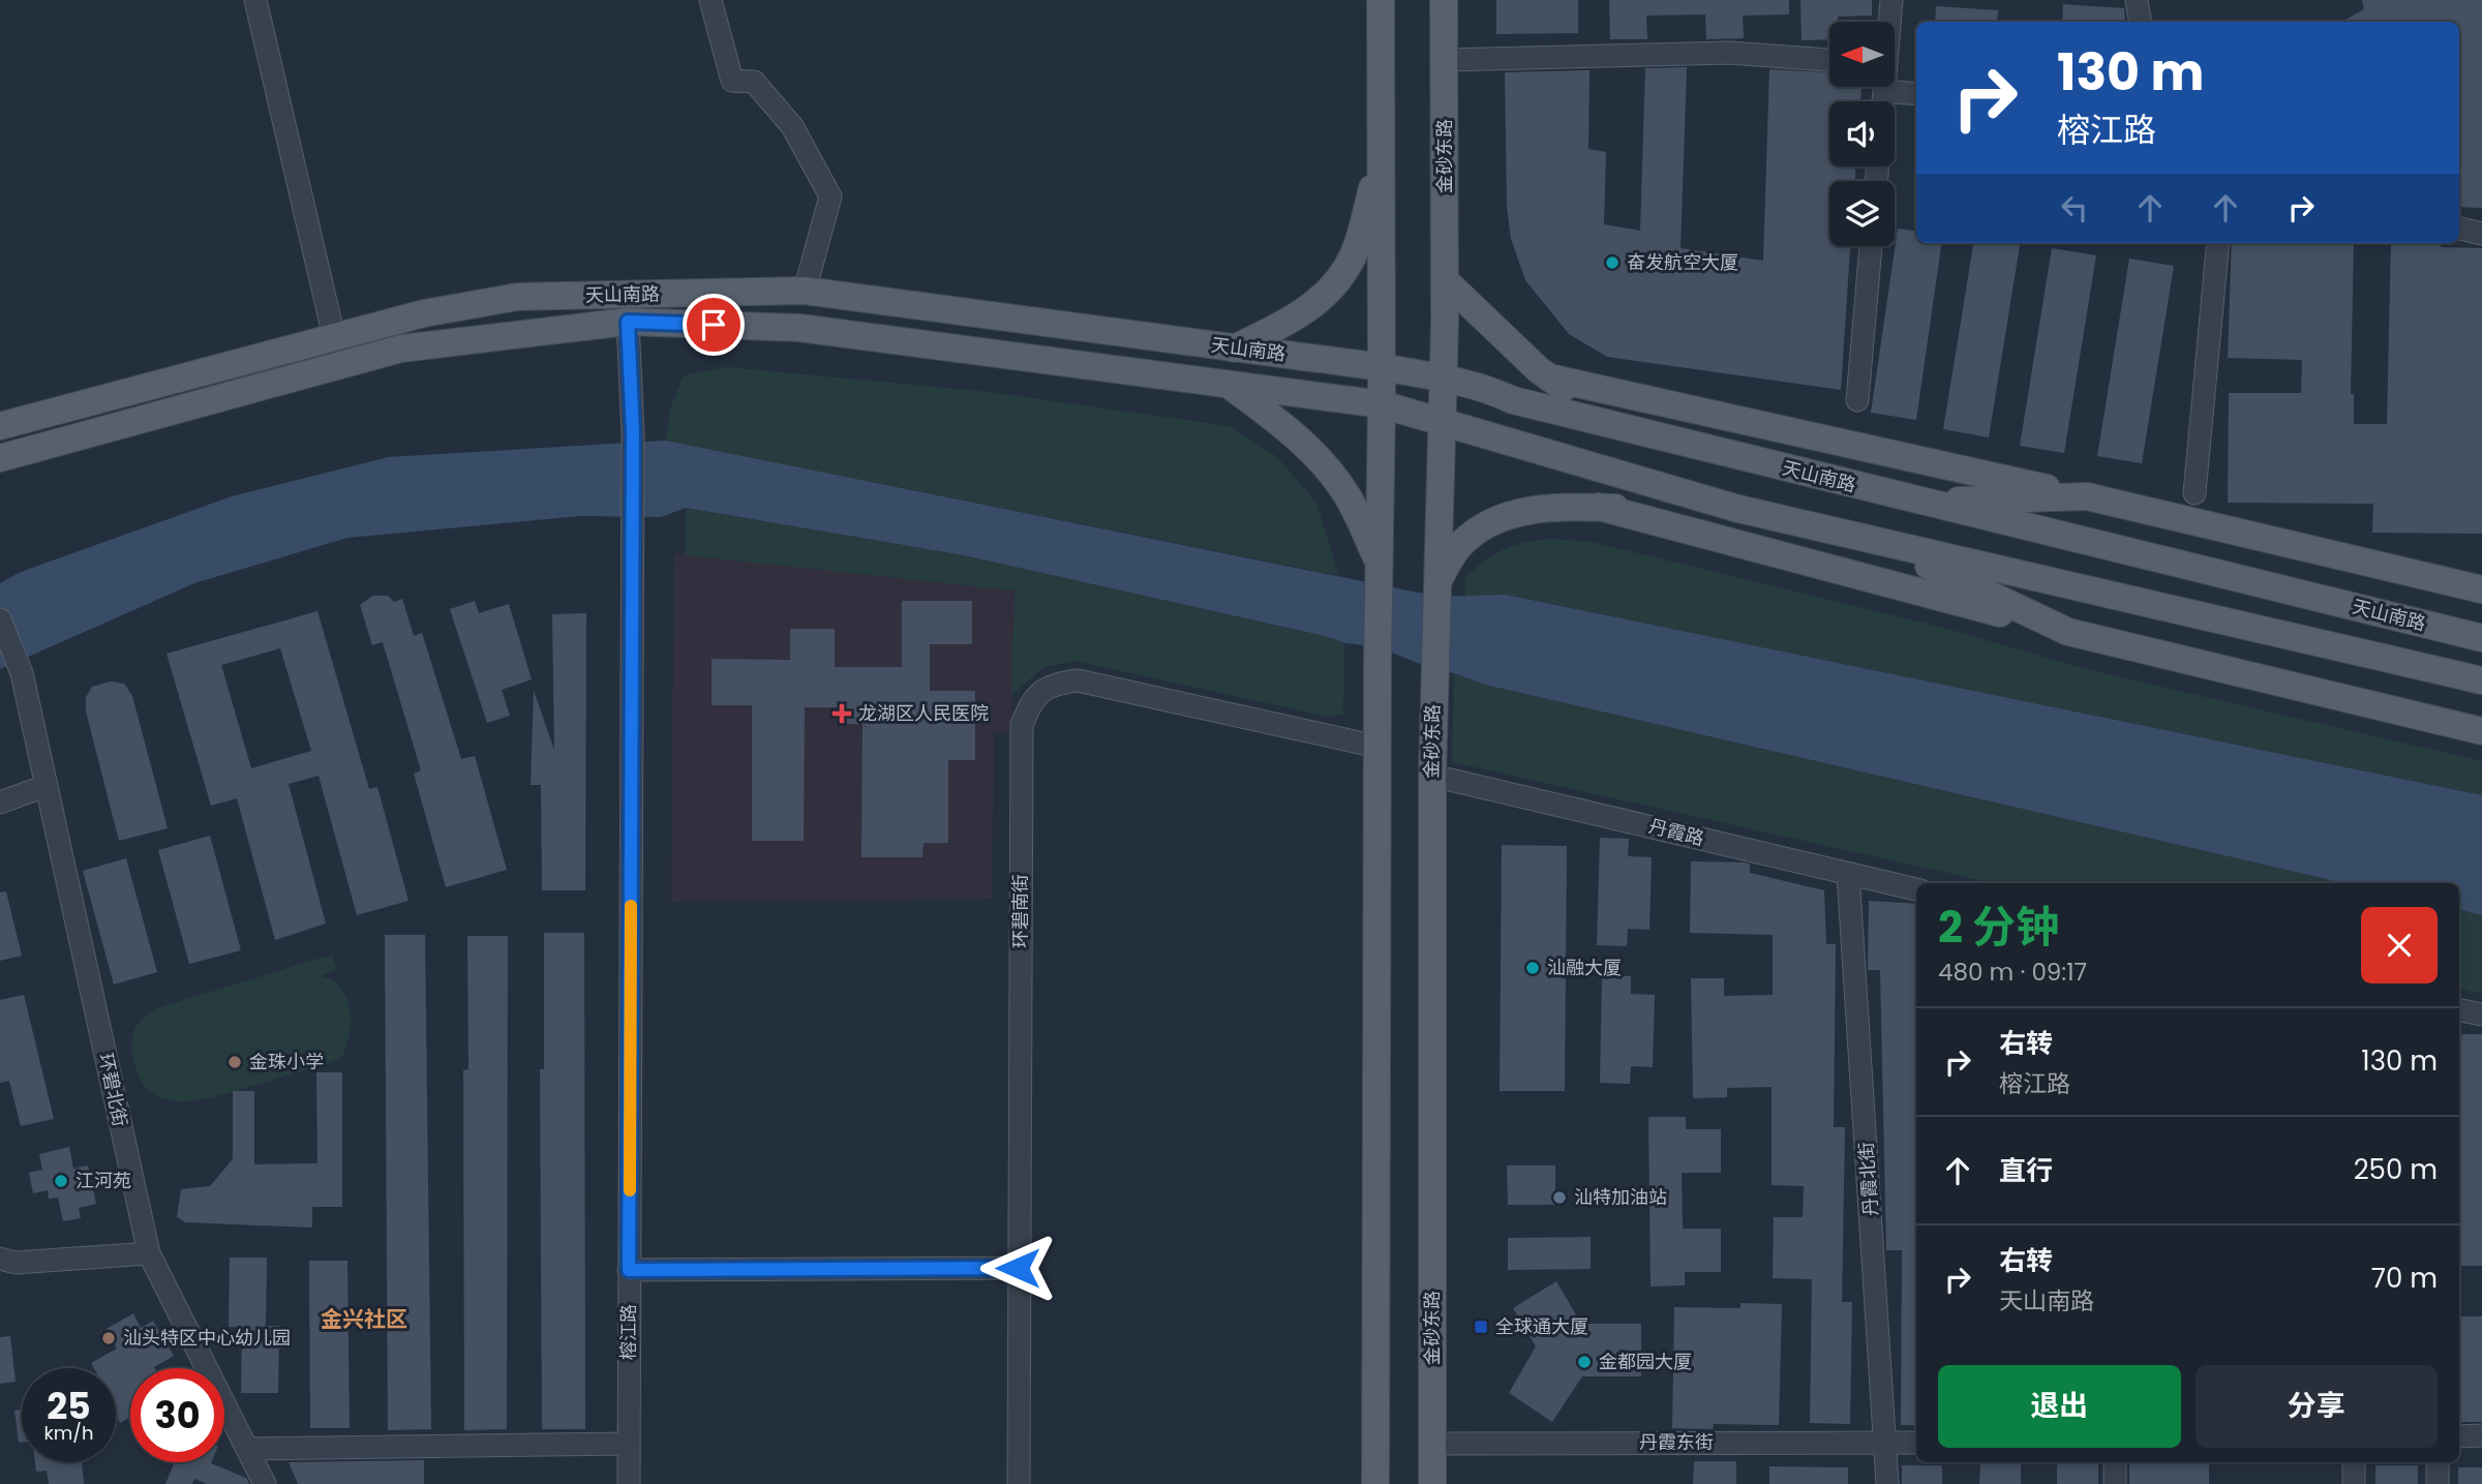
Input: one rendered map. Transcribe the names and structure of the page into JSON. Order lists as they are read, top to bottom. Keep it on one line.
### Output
{"streets":{"main road":["金砂东路","天山南路"],"street":["丹霞路","环碧南街","环碧北街","丹霞北街","榕江路","丹霞东街"]},"crossings":[["金砂东路","天山南路"],["金砂东路","丹霞路"],["金砂东路","丹霞东街"],["天山南路","榕江路"],["丹霞路","丹霞北街"],["丹霞北街","丹霞东街"]],"districts":["金兴社区"],"places":{"other":["奋发航空大厦","汕融大厦","金珠小学","江河苑","汕特加油站","汕头特区中心幼儿园","金都园大厦"],"health":["龙湖区人民医院"],"transit":["全球通大厦"]},"north":"left","page":{"turn":["130 m","榕江路"],"heading":["2 分钟","480 m · 09:17"],"list":[{"name":"右转","note":"榕江路","value":"130 m"},{"name":"直行","value":"250 m"},{"name":"右转","note":"天山南路","value":"70 m"}],"buttons":["退出","分享"],"speed":"25 km/h","limit":"30"}}
